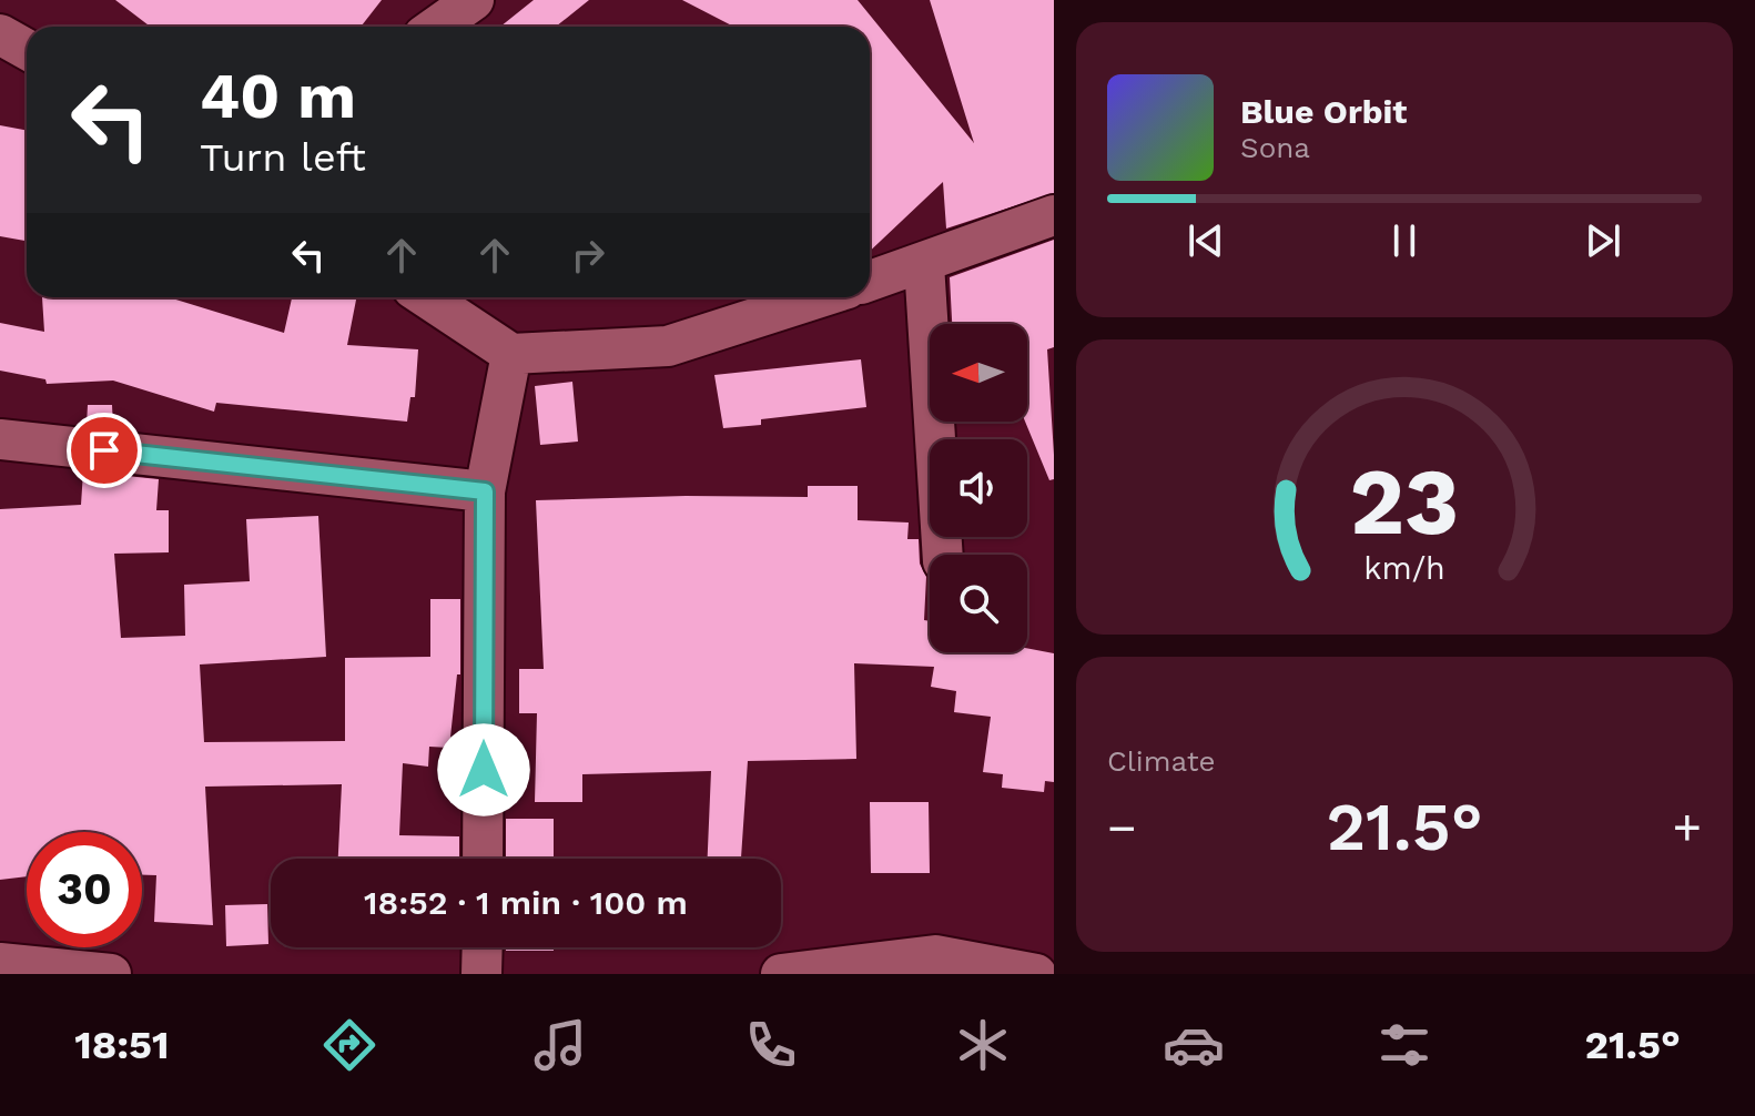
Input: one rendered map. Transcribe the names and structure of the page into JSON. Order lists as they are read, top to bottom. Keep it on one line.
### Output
{"north":"left","page":{"turn":["40 m","Turn left"],"song":["Blue Orbit","Sona"],"tile":"Climate","heat":["−","21.5°","+"],"limit":"30","trip":"18:52 · 1 min · 100 m","tabs":["18:51","21.5°"],"gauge":["23","km/h"]}}
